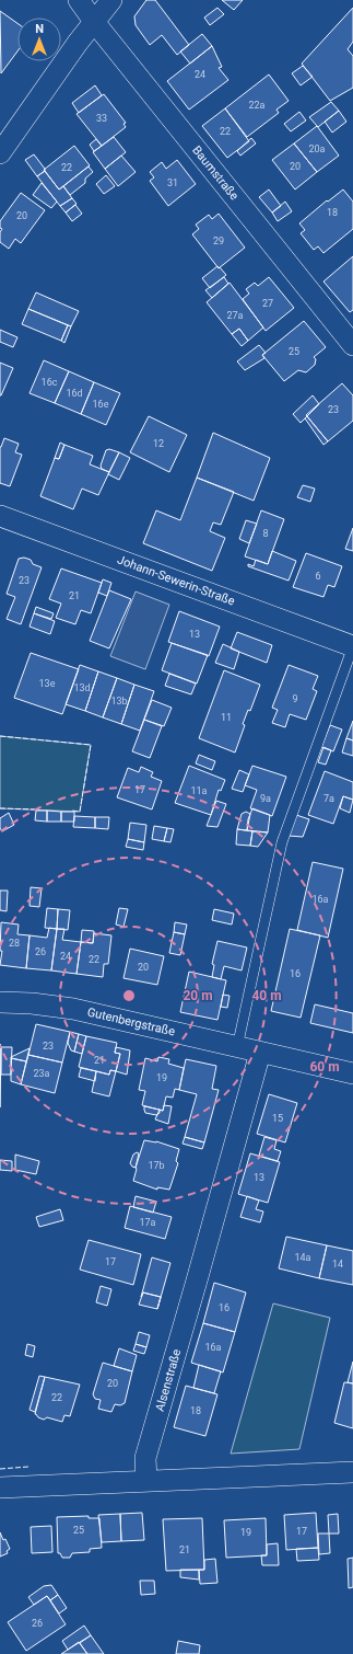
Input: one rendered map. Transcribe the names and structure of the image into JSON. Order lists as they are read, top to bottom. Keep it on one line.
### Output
{"streets":{"street":["Baumstraße","Johann-Sewerin-Straße","Gutenbergstraße","Alsenstraße"]},"crossings":[["Gutenbergstraße","Alsenstraße"]],"house_numbers":["24","22a","33","22","20a","20","22","31","18","20","29","27","27a","25","16c","16d","16e","23","12","8","6","23","21","13","13e","13d","9","13b","11","17","11a","9a","7a","16a","28","26","24","22","20","16","23","21","23a","19","15","17b","13","17a","14a","17","14","16","16a","20","22","18","25","17","19","21","26"],"north":"top","rings":["20 m","40 m","60 m"]}
